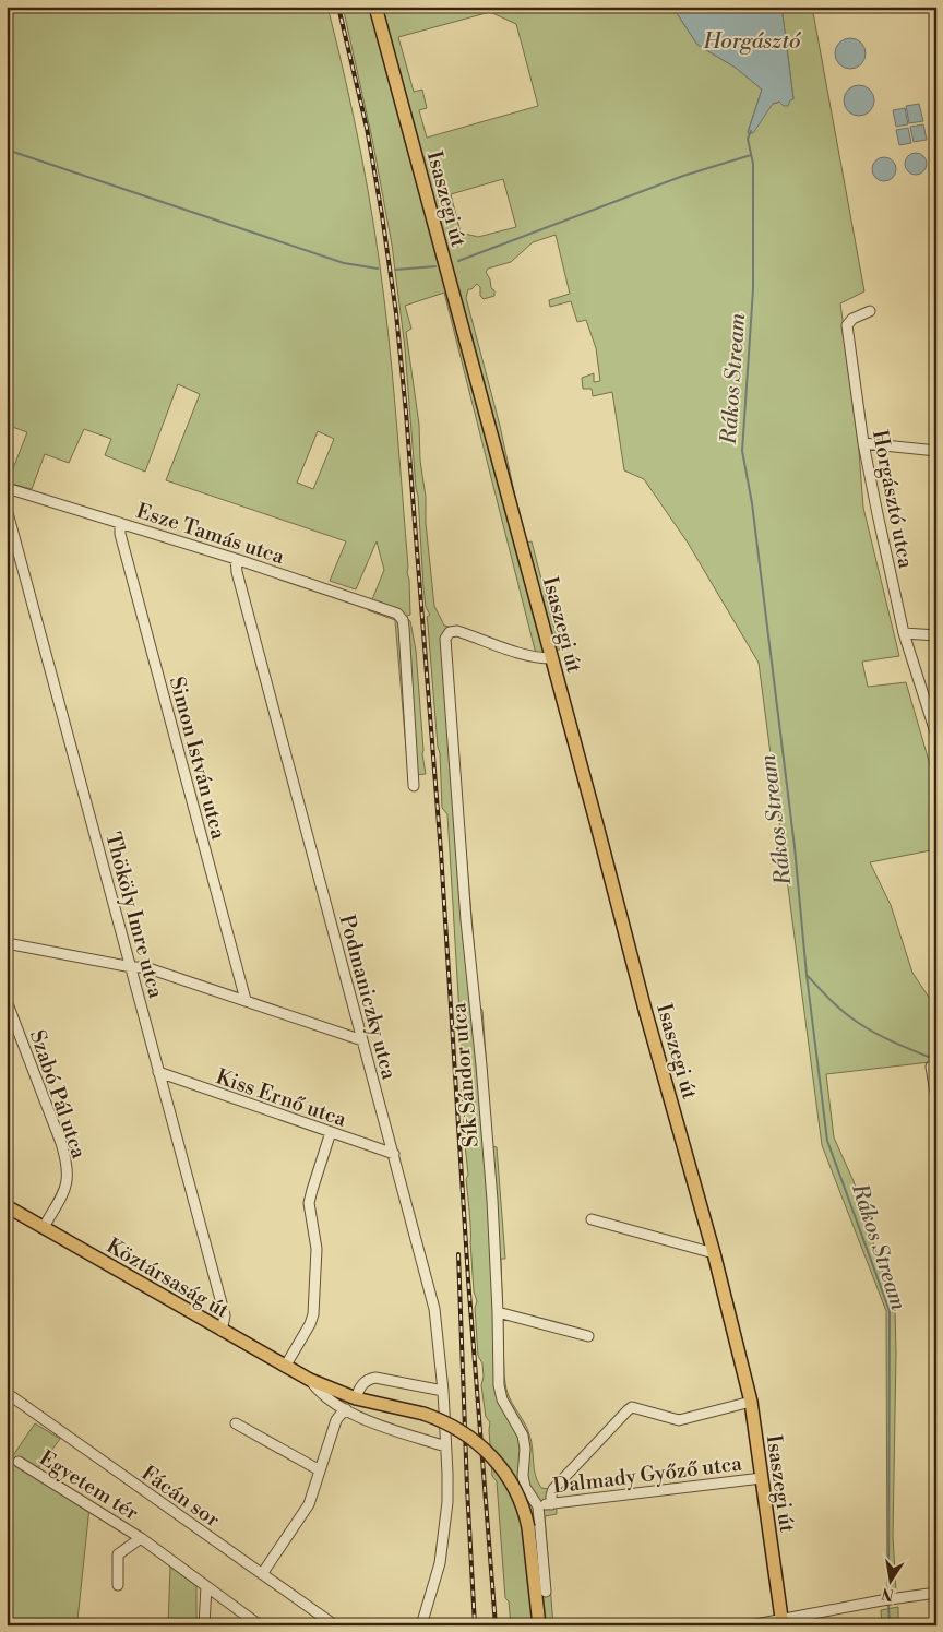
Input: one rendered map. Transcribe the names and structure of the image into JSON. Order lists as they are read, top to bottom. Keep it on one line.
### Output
{"streets":{"main road":["Isaszegi út","Köztársaság út"],"street":["Horgásztó utca","Esze Tamás utca","Simon István utca","Thököly Imre utca","Podmaniczky utca","Sík Sándor utca","Szabó Pál utca","Kiss Ernő utca","Dalmady Győző utca","Egyetem tér","Fácán sor"]},"crossings":[["Isaszegi út","Sík Sándor utca"],["Isaszegi út","Dalmady Győző utca"],["Esze Tamás utca","Simon István utca"],["Esze Tamás utca","Podmaniczky utca"],["Thököly Imre utca","Kiss Ernő utca"],["Thököly Imre utca","Köztársaság út"],["Podmaniczky utca","Kiss Ernő utca"],["Podmaniczky utca","Köztársaság út"],["Sík Sándor utca","Dalmady Győző utca"],["Szabó Pál utca","Köztársaság út"]],"water":["Horgásztó","Rákos Stream"],"north":"bottom"}
